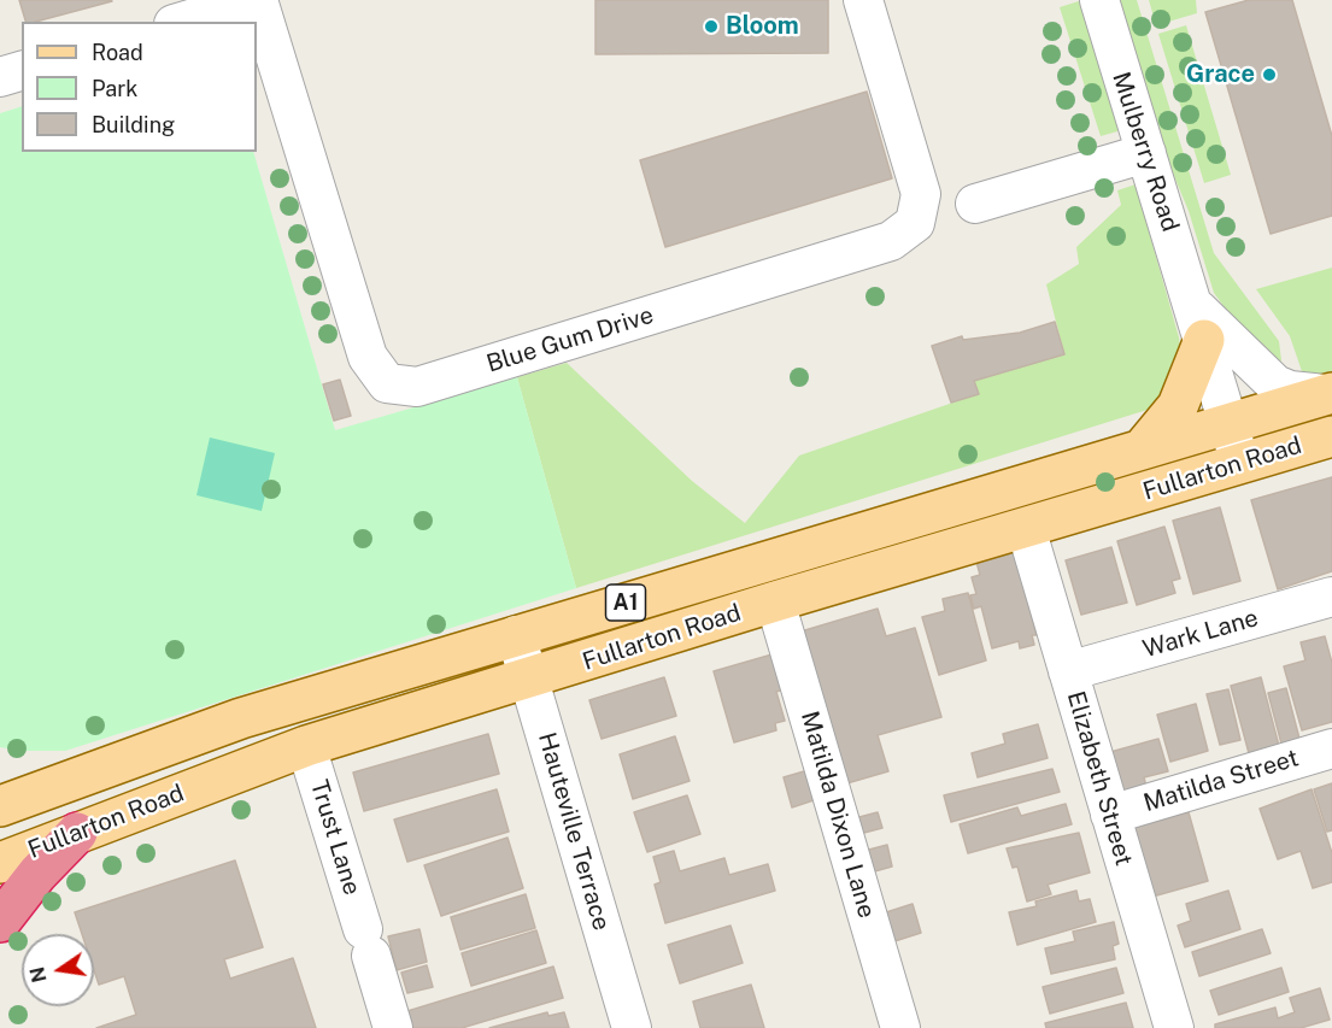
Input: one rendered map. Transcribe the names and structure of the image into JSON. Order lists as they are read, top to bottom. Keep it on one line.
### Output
{"streets":{"main road":["Fullarton Road","A1"],"street":["Mulberry Road","Blue Gum Drive","Wark Lane","Elizabeth Street","Matilda Street","Matilda Dixon Lane","Hauteville Terrace","Trust Lane"]},"crossings":[["Mulberry Road","Fullarton Road"],["Fullarton Road","Elizabeth Street"],["Fullarton Road","Matilda Dixon Lane"],["Fullarton Road","Hauteville Terrace"],["Fullarton Road","Trust Lane"],["Wark Lane","Elizabeth Street"],["Elizabeth Street","Matilda Street"]],"places":["Bloom","Grace"],"legend":["Road","Park","Building"],"north":"left"}
